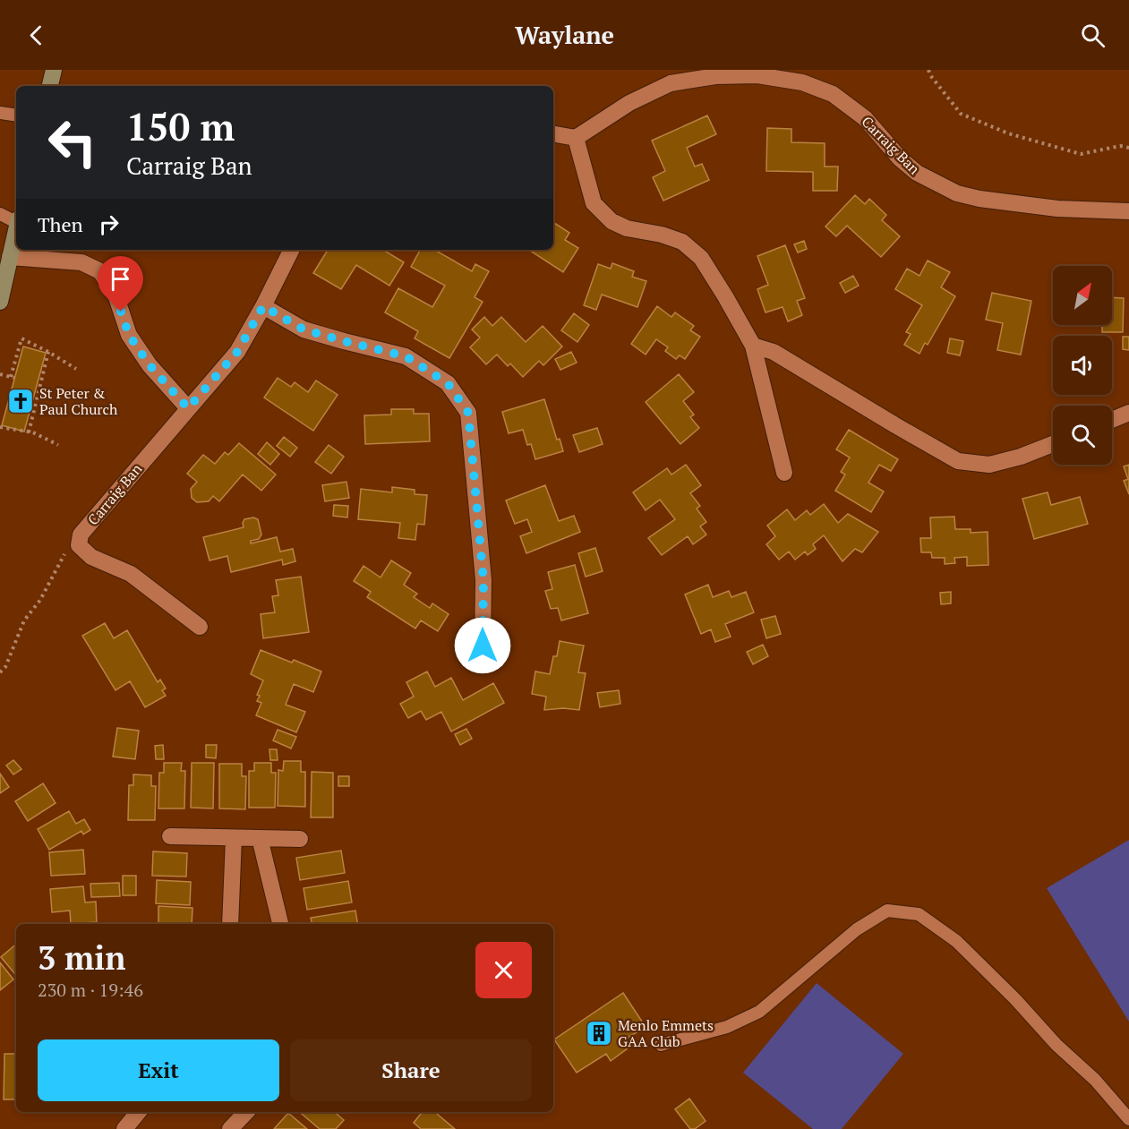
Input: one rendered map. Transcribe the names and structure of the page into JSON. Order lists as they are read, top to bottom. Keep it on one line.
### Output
{"streets":{"street":["Carraig Ban"]},"places":{"church":["St Peter & Paul Church"],"building":["Menlo Emmets GAA Club"]},"north":"top right","page":{"header":"Waylane","turn":["150 m","Carraig Ban"],"then":"Then","heading":["3 min","230 m · 19:46"],"buttons":["Exit","Share"]}}
